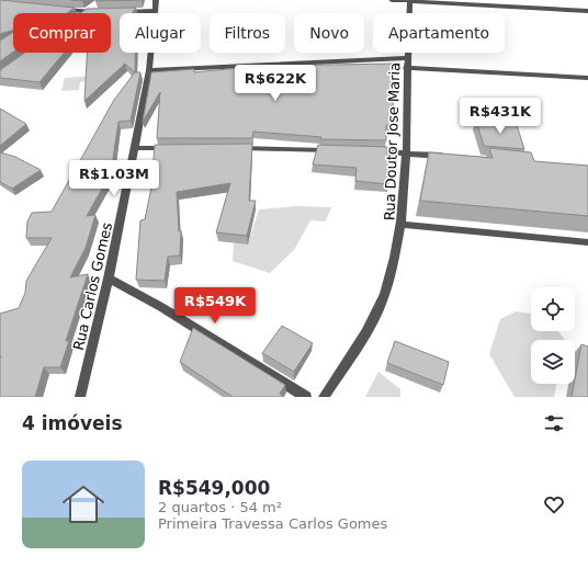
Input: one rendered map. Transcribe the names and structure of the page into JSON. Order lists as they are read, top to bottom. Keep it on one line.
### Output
{"streets":{"street":["Rua Doutor Jose Maria","Rua Carlos Gomes"]},"page":{"chip":["Comprar","Alugar","Filtros","Novo","Apartamento"],"price":["R$622K","R$431K","R$1.03M","R$549K"],"heading":"4 imóveis","list":[{"name":"R$549,000","note":"2 quartos · 54 m² · Primeira Travessa Carlos Gomes"}]}}
